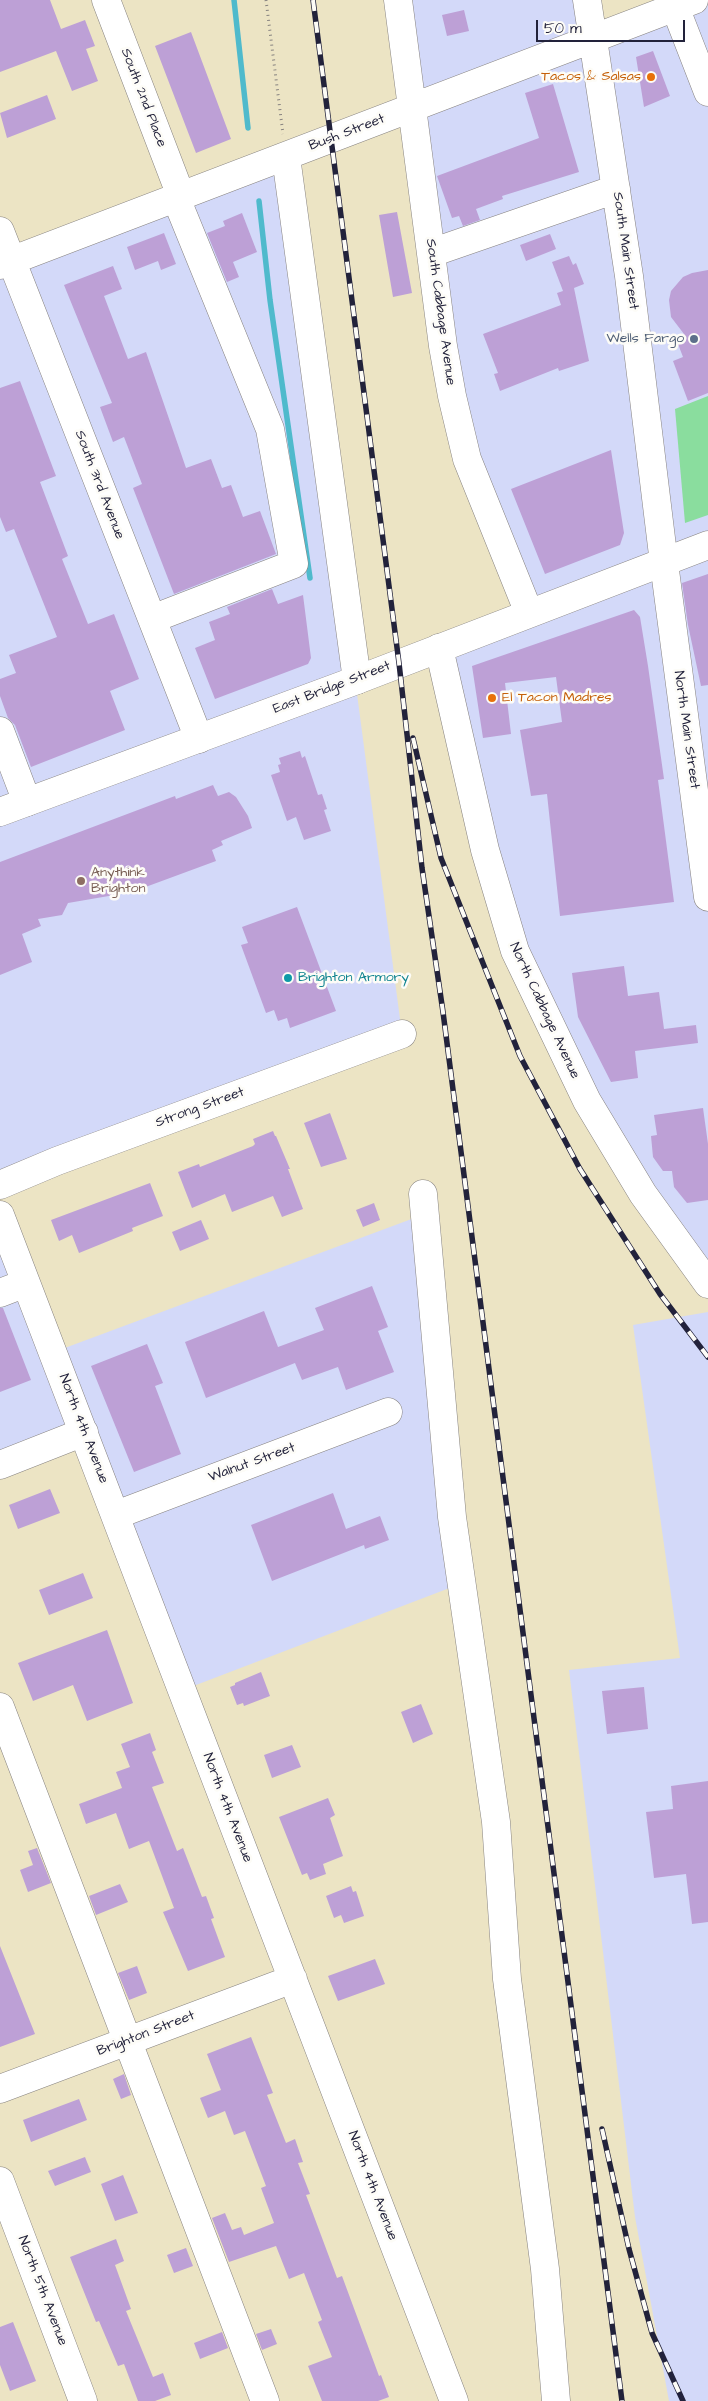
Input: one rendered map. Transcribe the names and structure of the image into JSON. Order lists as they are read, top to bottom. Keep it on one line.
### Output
{"streets":{"street":["South 2nd Place","Bush Street","South Main Street","South Cabbage Avenue","South 3rd Avenue","East Bridge Street","North Main Street","North Cabbage Avenue","Strong Street","North 4th Avenue","Walnut Street","Brighton Street","North 5th Avenue"]},"crossings":[["South 2nd Place","Bush Street"],["South 2nd Place","South 3rd Avenue"],["Bush Street","South Main Street"],["Bush Street","South Cabbage Avenue"],["Bush Street","South 3rd Avenue"],["South Main Street","East Bridge Street"],["South Main Street","North Main Street"],["South Cabbage Avenue","East Bridge Street"],["South 3rd Avenue","East Bridge Street"],["East Bridge Street","North Main Street"],["East Bridge Street","North Cabbage Avenue"],["North 4th Avenue","Walnut Street"],["North 4th Avenue","Brighton Street"]],"places":["Tacos & Salsas","Wells Fargo","El Tacon Madres","Anythink Brighton","Brighton Armory"],"scale_bar":"50 m"}
